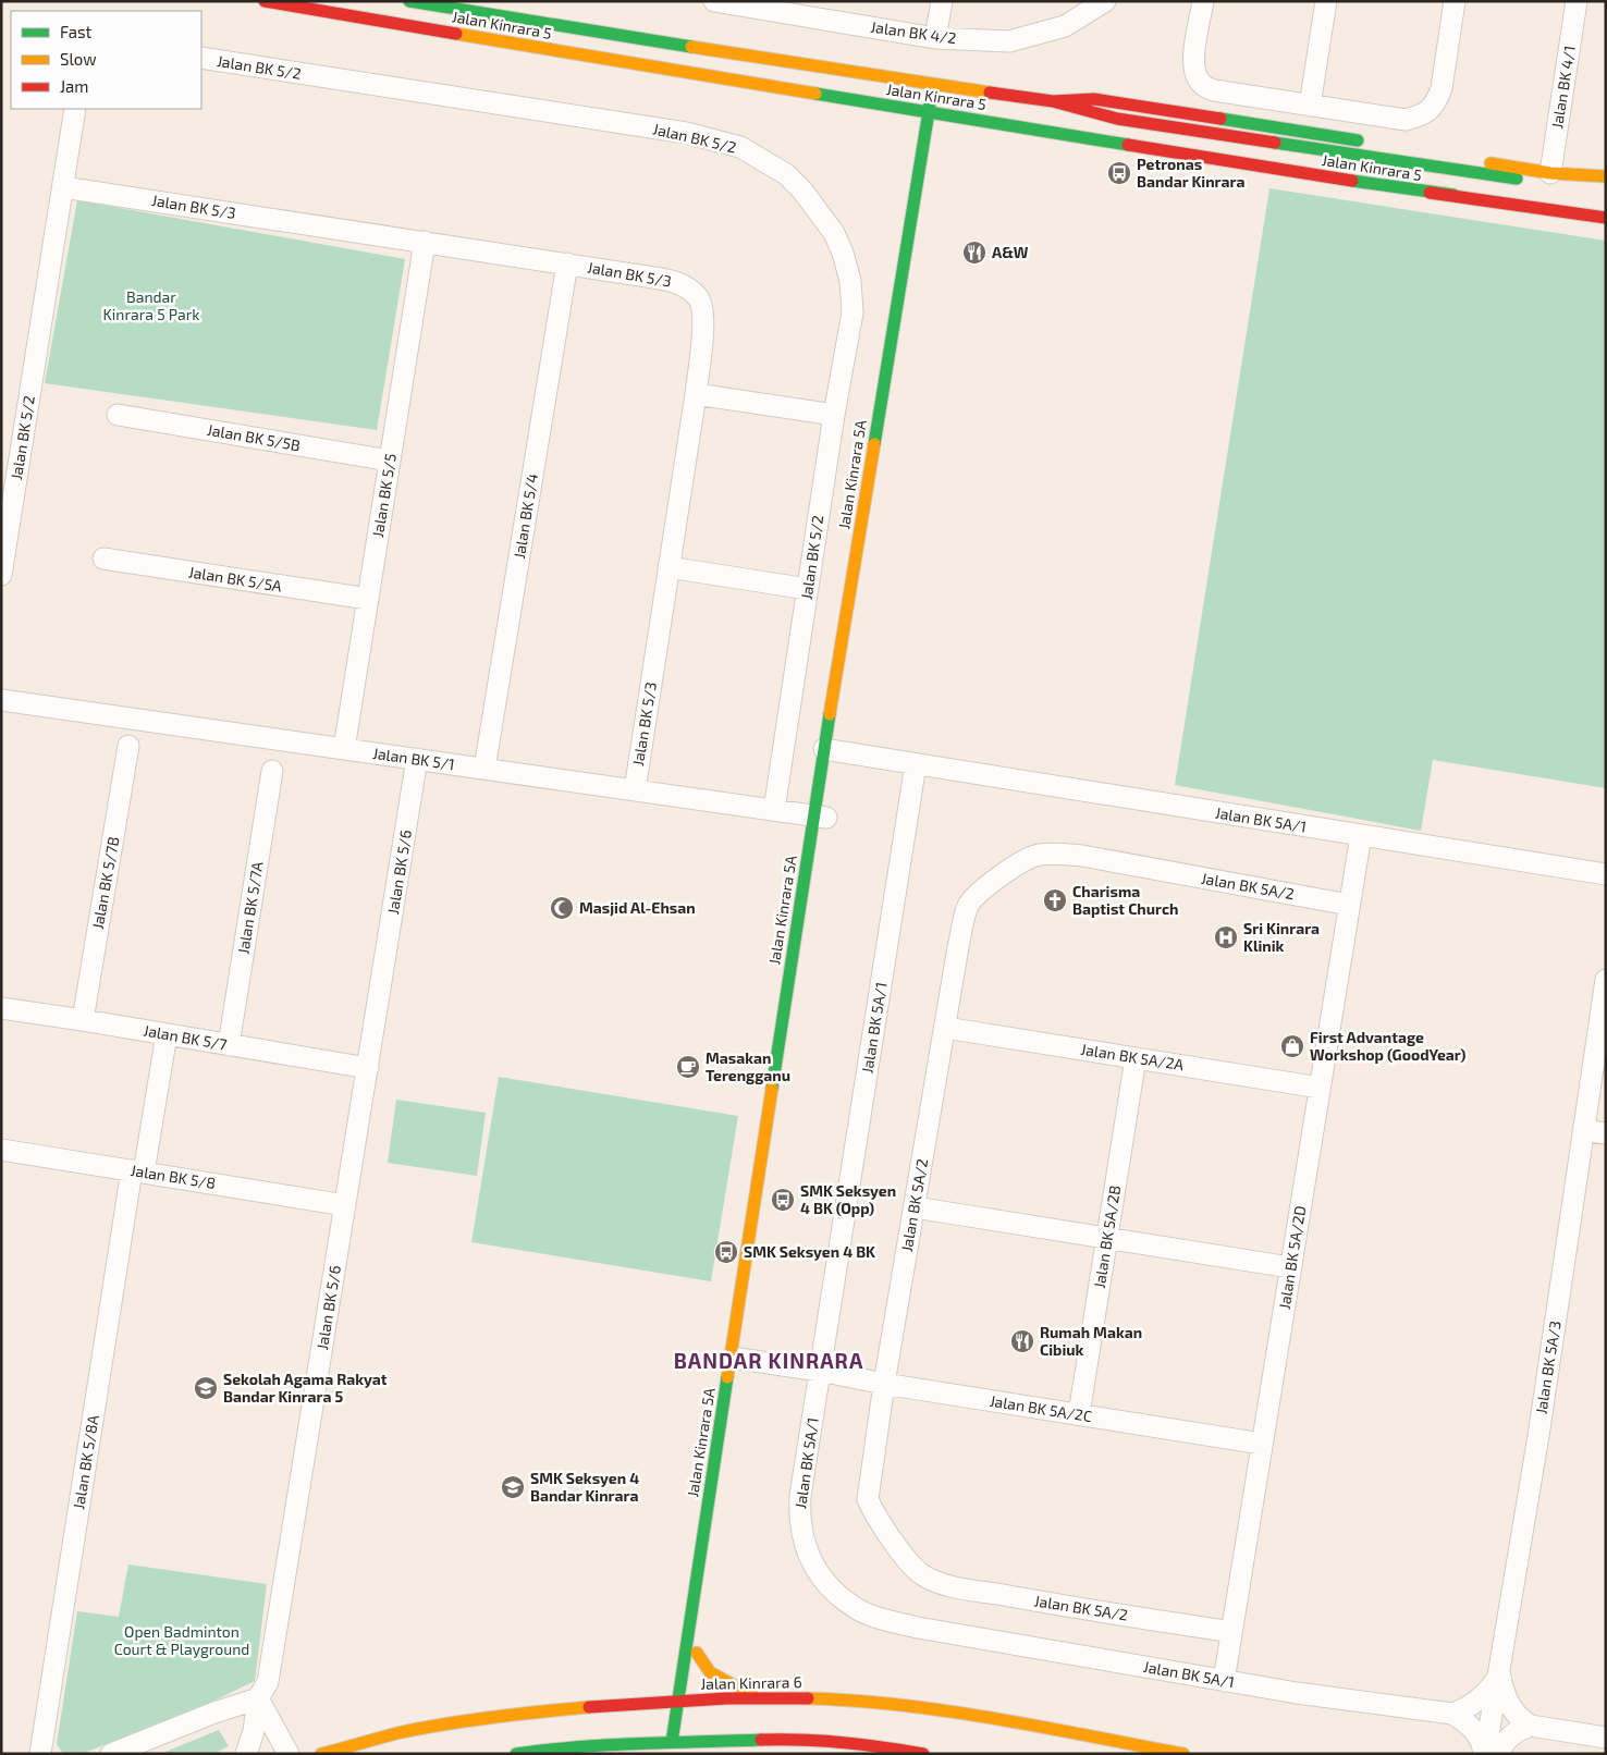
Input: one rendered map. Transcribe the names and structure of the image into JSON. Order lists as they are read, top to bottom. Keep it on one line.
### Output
{"streets":{"main road":["Jalan Kinrara 5","Jalan Kinrara 5A","Jalan Kinrara 6"],"street":["Jalan BK 4/2","Jalan BK 5/2","Jalan BK 4/1","Jalan BK 5/3","Jalan BK 5/5B","Jalan BK 5/5","Jalan BK 5/4","Jalan BK 5/5A","Jalan BK 5/1","Jalan BK 5A/1","Jalan BK 5/6","Jalan BK 5/7B","Jalan BK 5A/2","Jalan BK 5/7A","Jalan BK 5/7","Jalan BK 5A/2A","Jalan BK 5/8","Jalan BK 5A/2B","Jalan BK 5A/2D","Jalan BK 5A/3","Jalan BK 5A/2C","Jalan BK 5/8A"]},"crossings":[["Jalan Kinrara 5","Jalan Kinrara 5A"],["Jalan BK 5/2","Jalan BK 5/3"],["Jalan BK 5/2","Jalan BK 5/1"],["Jalan BK 5/3","Jalan BK 5/5"],["Jalan BK 5/3","Jalan BK 5/4"],["Jalan BK 5/3","Jalan BK 5/1"],["Jalan BK 5/5B","Jalan BK 5/5"],["Jalan Kinrara 5A","Jalan BK 5/1"],["Jalan Kinrara 5A","Jalan BK 5A/1"],["Jalan Kinrara 5A","Jalan BK 5A/2C"],["Jalan Kinrara 5A","Jalan Kinrara 6"],["Jalan BK 5/5","Jalan BK 5/5A"],["Jalan BK 5/5","Jalan BK 5/1"],["Jalan BK 5/4","Jalan BK 5/1"],["Jalan BK 5/1","Jalan BK 5/6"],["Jalan BK 5A/1","Jalan BK 5A/2D"],["Jalan BK 5A/1","Jalan BK 5A/2C"],["Jalan BK 5/6","Jalan BK 5/7"],["Jalan BK 5/6","Jalan BK 5/8"],["Jalan BK 5/7B","Jalan BK 5/7"],["Jalan BK 5A/2","Jalan BK 5A/2A"],["Jalan BK 5A/2","Jalan BK 5A/2D"],["Jalan BK 5A/2","Jalan BK 5A/2C"],["Jalan BK 5/7A","Jalan BK 5/7"],["Jalan BK 5/7","Jalan BK 5/8A"],["Jalan BK 5A/2A","Jalan BK 5A/2B"],["Jalan BK 5A/2A","Jalan BK 5A/2D"],["Jalan BK 5/8","Jalan BK 5/8A"],["Jalan BK 5A/2B","Jalan BK 5A/2C"],["Jalan BK 5A/2D","Jalan BK 5A/2C"]],"districts":["BANDAR KINRARA"],"parks":["Bandar Kinrara 5 Park","Open Badminton Court & Playground"],"places":{"bus stop":["Petronas Bandar Kinrara","SMK Seksyen 4 BK (Opp)","SMK Seksyen 4 BK"],"restaurant":["A&W","Rumah Makan Cibiuk"],"church":["Charisma Baptist Church"],"mosque":["Masjid Al-Ehsan"],"hospital":["Sri Kinrara Klinik"],"shop":["First Advantage Workshop (GoodYear)"],"cafe":["Masakan Terengganu"],"school or university":["Sekolah Agama Rakyat Bandar Kinrara 5","SMK Seksyen 4 Bandar Kinrara"]},"legend":["Fast","Slow","Jam"]}
